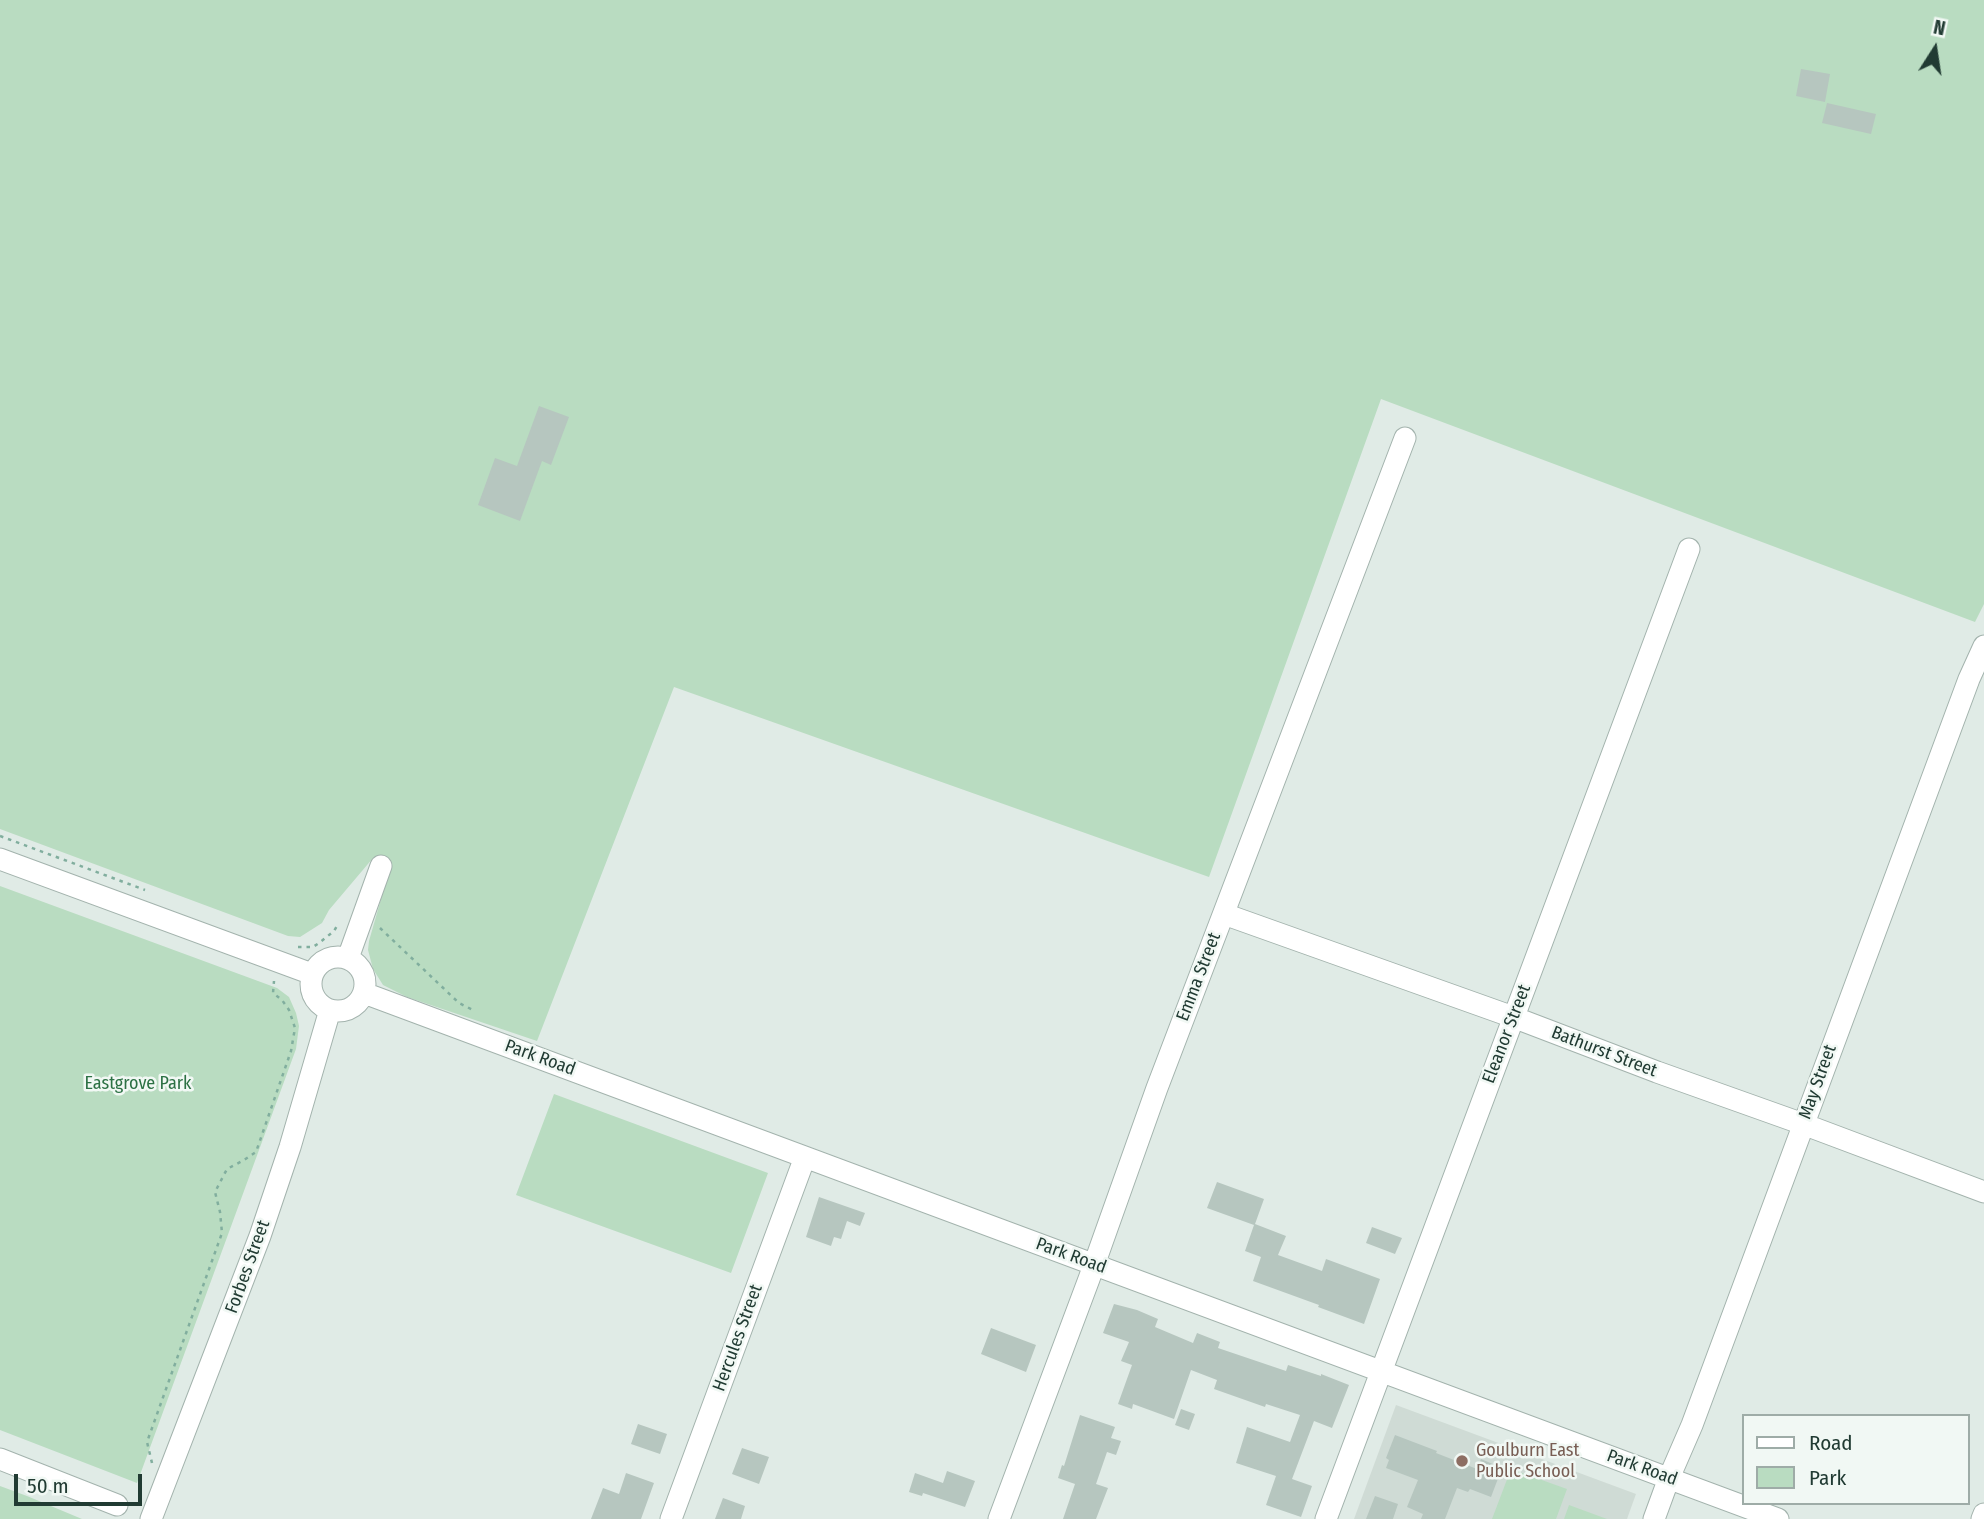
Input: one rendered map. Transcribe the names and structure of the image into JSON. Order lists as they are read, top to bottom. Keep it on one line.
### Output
{"streets":{"street":["Emma Street","Eleanor Street","Bathurst Street","Park Road","May Street","Forbes Street","Hercules Street"]},"crossings":[["Emma Street","Bathurst Street"],["Emma Street","Park Road"],["Eleanor Street","Bathurst Street"],["Eleanor Street","Park Road"],["Bathurst Street","May Street"],["Park Road","May Street"],["Park Road","Forbes Street"],["Park Road","Hercules Street"]],"parks":["Eastgrove Park"],"places":["Goulburn East Public School"],"legend":["Road","Park"],"scale_bar":"50 m","north":"top"}
